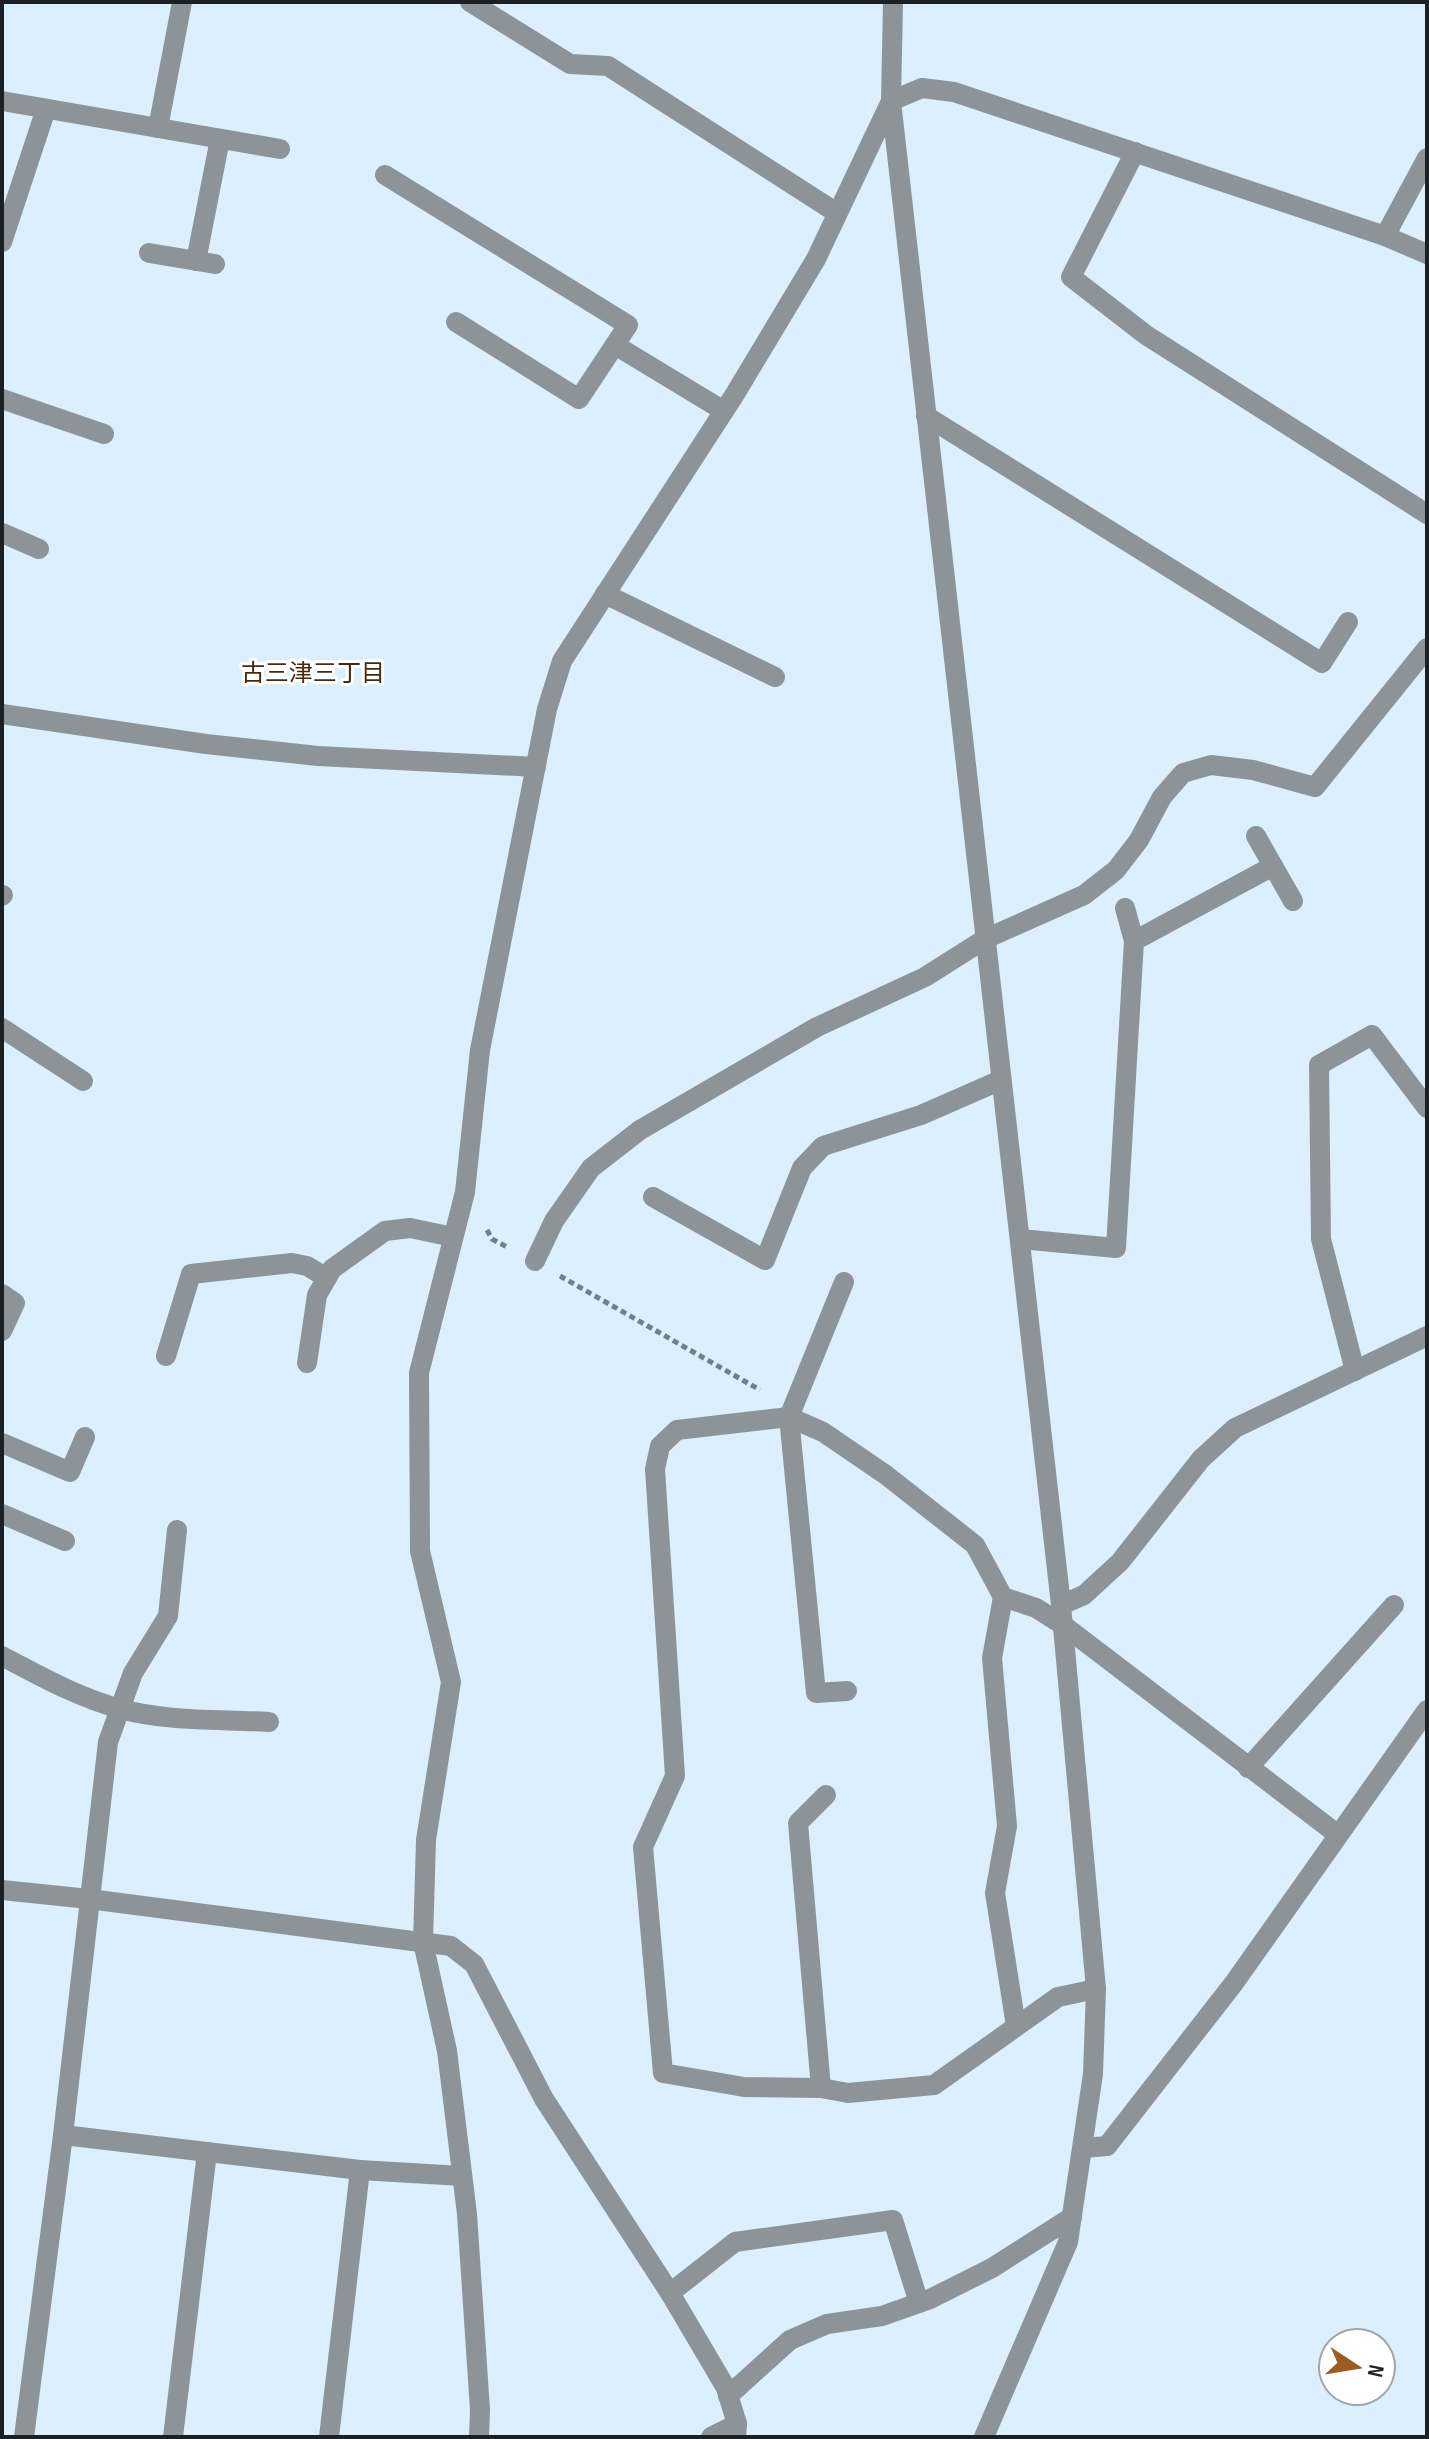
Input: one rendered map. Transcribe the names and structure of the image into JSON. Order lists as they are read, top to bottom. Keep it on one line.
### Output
{"districts":["古三津三丁目"],"north":"right"}
